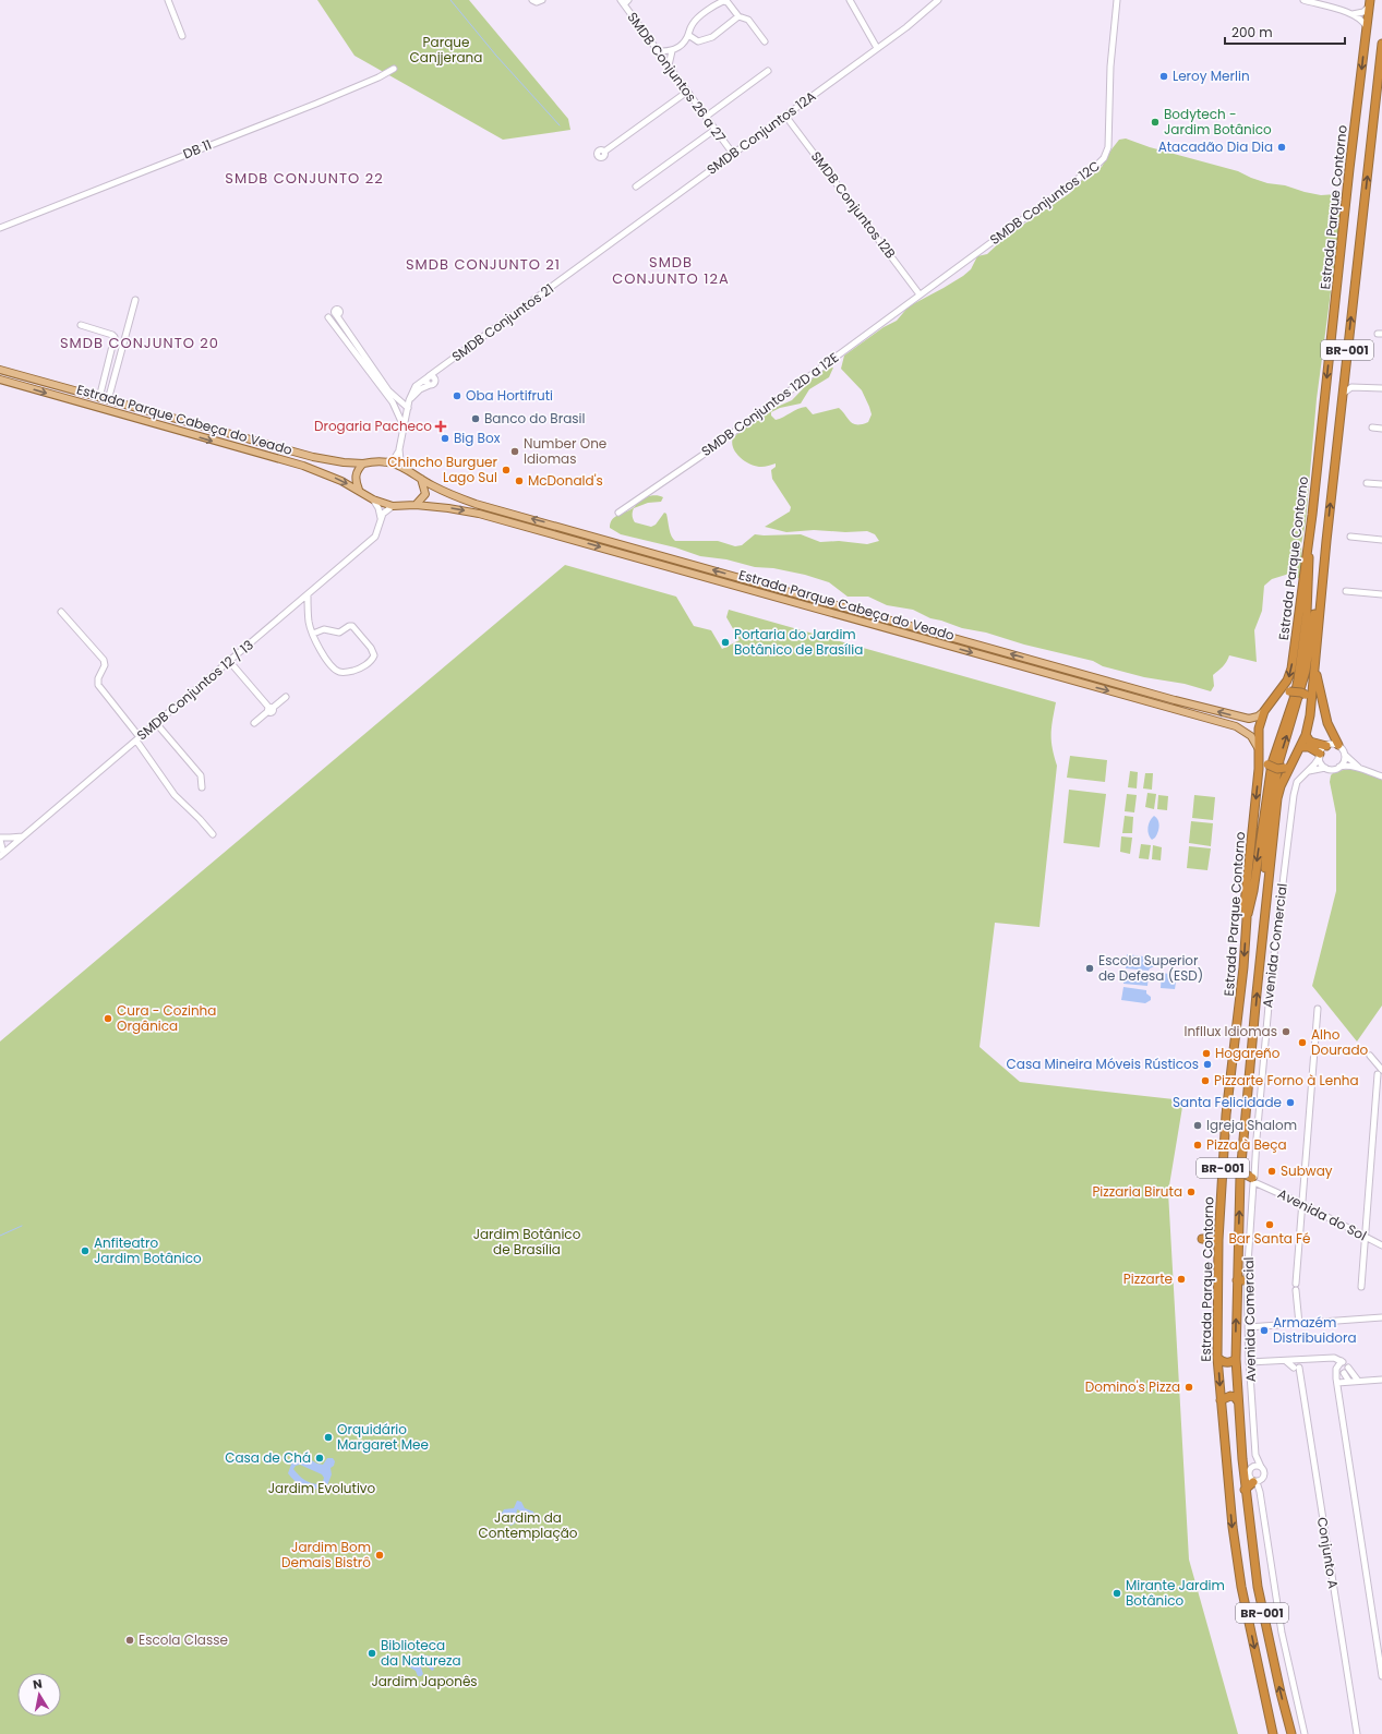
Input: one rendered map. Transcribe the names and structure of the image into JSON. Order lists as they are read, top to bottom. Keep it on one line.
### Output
{"streets":{"highway":["Estrada Parque Contorno","BR-001"],"main road":["Estrada Parque Cabeça do Veado"],"street":["SMDB Conjuntos 26 a 27","SMDB Conjuntos 12A","DB 11","SMDB Conjuntos 12C","SMDB Conjuntos 12B","SMDB Conjuntos 21","SMDB Conjuntos 12D a 12E","SMDB Conjuntos 12 / 13","Avenida Comercial","Avenida do Sol","Conjunto A"]},"crossings":[["SMDB Conjuntos 26 a 27","SMDB Conjuntos 12A"],["SMDB Conjuntos 12A","SMDB Conjuntos 12B"],["SMDB Conjuntos 12A","SMDB Conjuntos 21"],["SMDB Conjuntos 12C","SMDB Conjuntos 12B"],["SMDB Conjuntos 12C","SMDB Conjuntos 12D a 12E"],["SMDB Conjuntos 12B","SMDB Conjuntos 12D a 12E"],["Estrada Parque Contorno","Estrada Parque Cabeça do Veado"],["Estrada Parque Cabeça do Veado","SMDB Conjuntos 12 / 13"],["Avenida Comercial","Avenida do Sol"]],"districts":["SMDB CONJUNTO 22","SMDB CONJUNTO 12A","SMDB CONJUNTO 21","SMDB CONJUNTO 20"],"parks":["Parque Canjjerana","Jardim Botânico de Brasília","Jardim Evolutivo","Jardim da Contemplação","Jardim Japonês"],"places":{"other":["Leroy Merlin","Bodytech - Jardim Botânico","Atacadão Dia Dia","Oba Hortifruti","Banco do Brasil","Big Box","Number One Idiomas","Chincho Burguer Lago Sul","McDonald's","Portaria do Jardim Botânico de Brasília","Escola Superior de Defesa (ESD)","Cura - Cozinha Orgânica","Infllux Idiomas","Alho Dourado","Hogareño","Casa Mineira Móveis Rústicos","Pizzarte Forno à Lenha","Santa Felicidade","Igreja Shalom","Pizza à Beça","Subway","Pizzaria Biruta","Bar Santa Fé","Anfiteatro Jardim Botânico","Pizzarte","Armazém Distribuidora","Domino's Pizza","Orquidário Margaret Mee","Casa de Chá","Jardim Bom Demais Bistrô","Mirante Jardim Botânico","Escola Classe","Biblioteca da Natureza"],"health":["Drogaria Pacheco"]},"scale_bar":"200 m","north":"top"}
